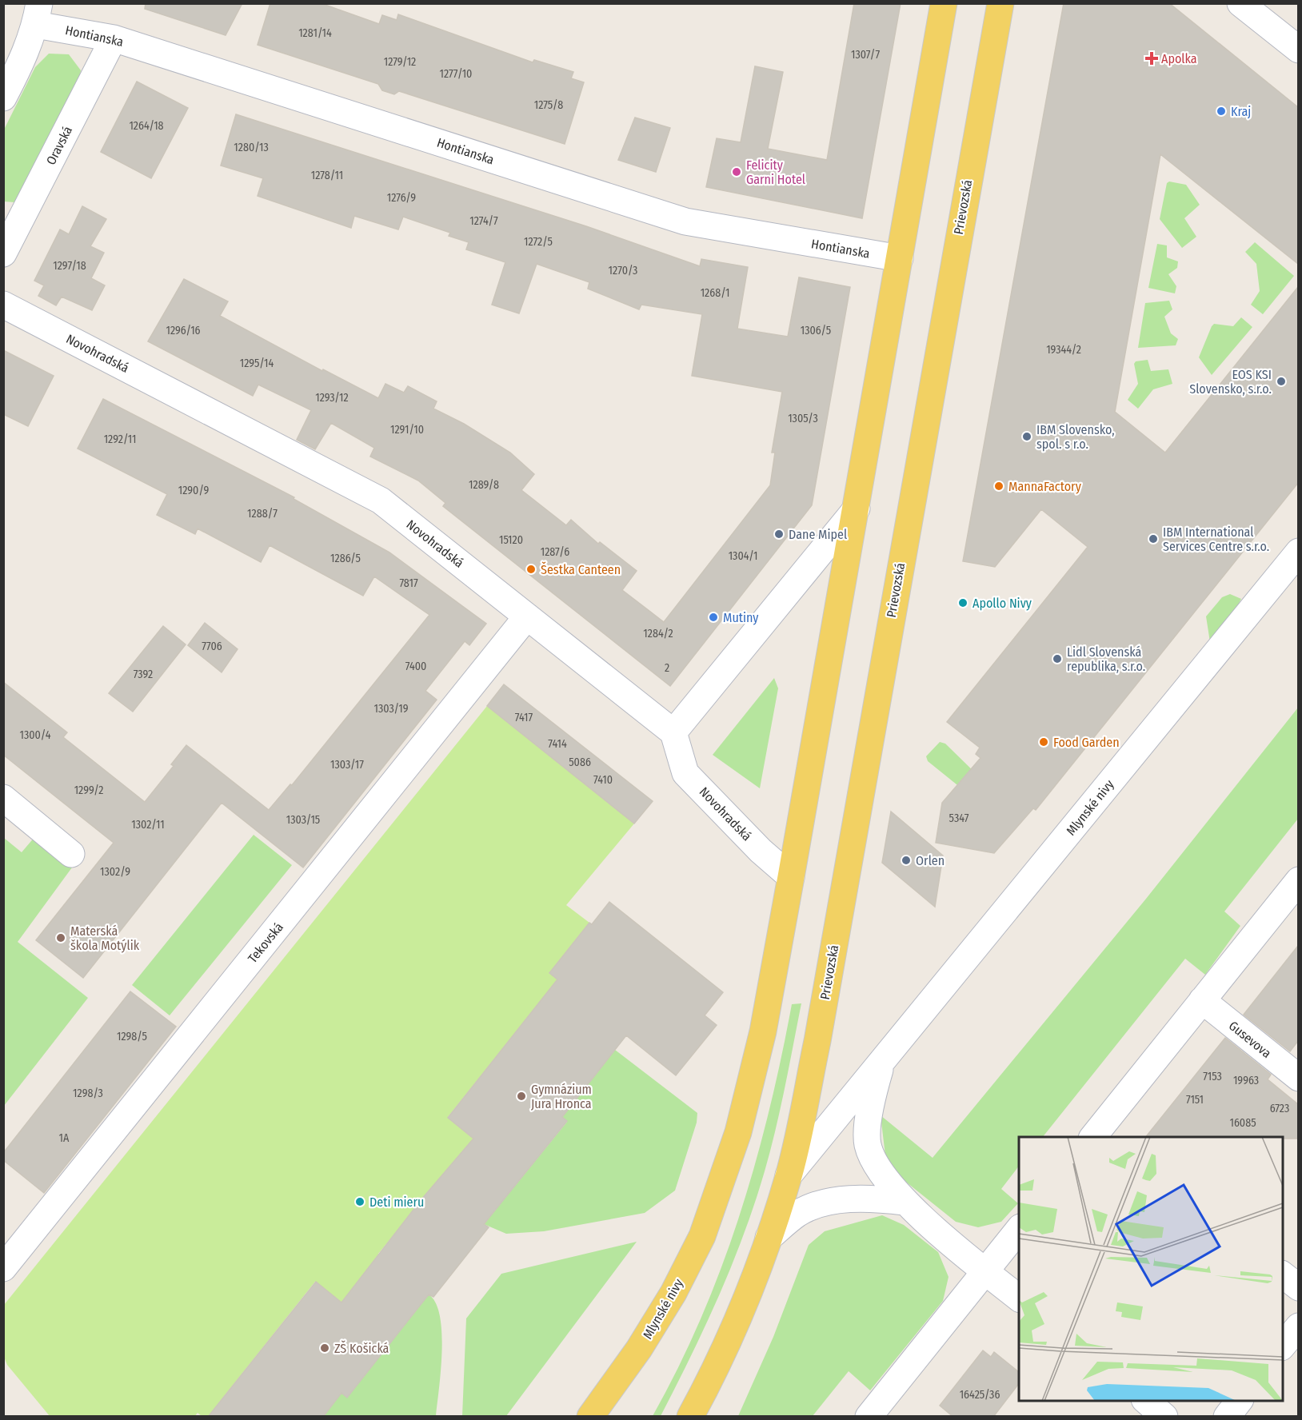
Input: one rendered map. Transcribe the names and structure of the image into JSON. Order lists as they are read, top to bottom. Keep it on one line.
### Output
{"streets":{"main road":["Prievozská","Mlynské nivy"],"street":["Hontianska","Oravská","Novohradská","Tekovská","Gusevova"]},"crossings":[["Hontianska","Oravská"],["Prievozská","Mlynské nivy"],["Novohradská","Mlynské nivy"],["Novohradská","Tekovská"]],"places":{"health":["Apolka"],"other":["Kraj","Felicity Garni Hotel","EOS KSI Slovensko, s.r.o.","IBM Slovensko, spol. s r.o.","MannaFactory","Dane Mipel","IBM International Services Centre s.r.o.","Šestka Canteen","Apollo Nivy","Mutiny","Lidl Slovenská republika, s.r.o.","Food Garden","Orlen","Materská škola Motýlik","Gymnázium Jura Hronca","Deti mieru","ZŠ Košická"]},"house_numbers":["1281/14","1307/7","1279/12","1277/10","1275/8","1264/18","1280/13","1278/11","1276/9","1274/7","1272/5","1297/18","1270/3","1268/1","1296/16","1306/5","19344/2","1295/14","1293/12","1305/3","1291/10","1292/11","1289/8","1290/9","1288/7","15120","1287/6","1304/1","1286/5","7817","1284/2","7706","7400","2","7392","1303/19","7417","1300/4","7414","5086","1303/17","7410","1299/2","5347","1303/15","1302/11","1302/9","1298/5","7153","19963","1298/3","7151","6723","16085","1A","16425/36"]}
